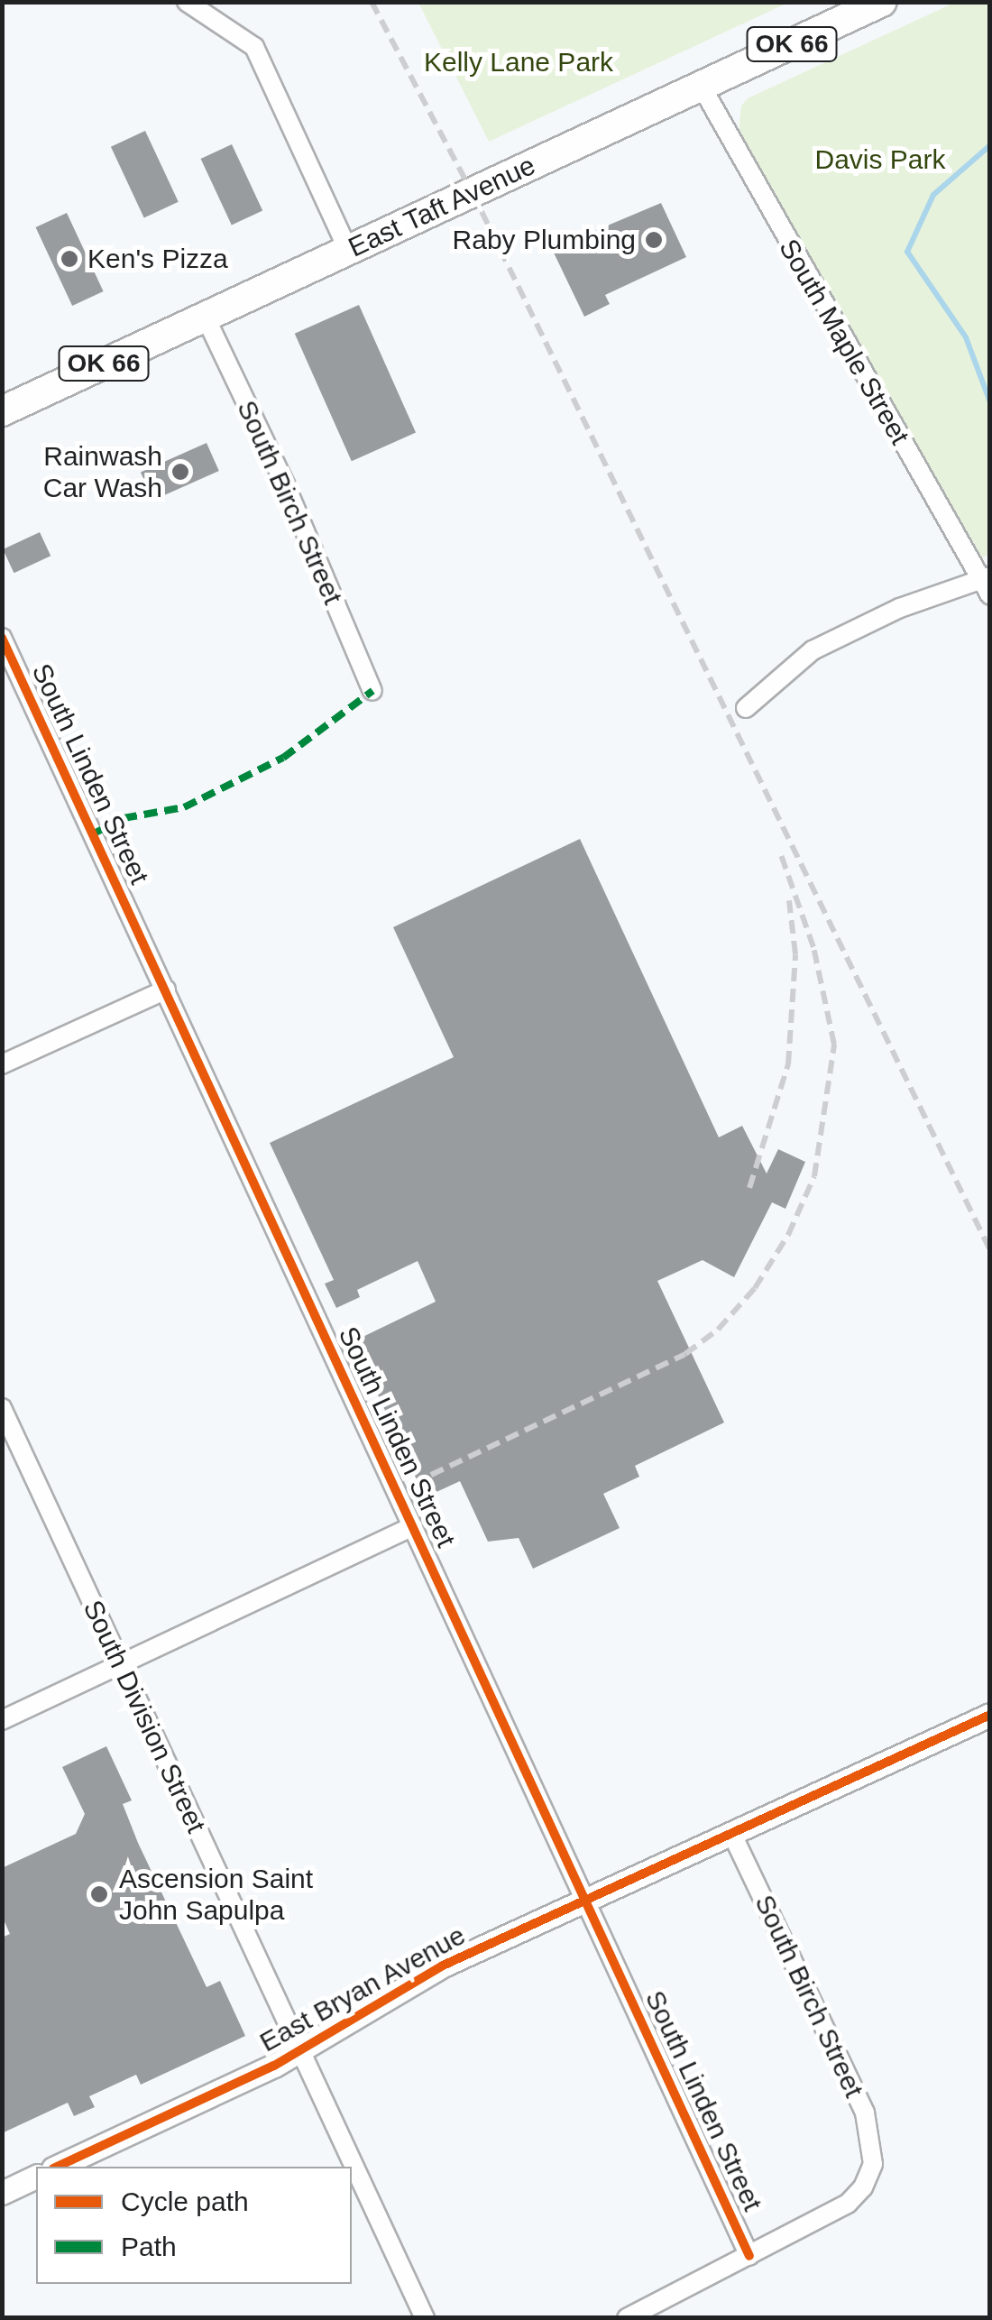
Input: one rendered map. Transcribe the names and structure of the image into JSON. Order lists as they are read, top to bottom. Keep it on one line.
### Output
{"streets":{"main road":["OK 66","East Taft Avenue"],"street":["South Maple Street","South Birch Street","South Linden Street","South Division Street","East Bryan Avenue"]},"crossings":[["East Taft Avenue","South Maple Street"],["East Taft Avenue","South Birch Street"],["South Birch Street","South Linden Street"],["South Birch Street","East Bryan Avenue"],["South Linden Street","East Bryan Avenue"],["South Division Street","East Bryan Avenue"]],"parks":["Kelly Lane Park","Davis Park"],"places":["Raby Plumbing","Ken's Pizza","Rainwash Car Wash","Ascension Saint John Sapulpa"],"legend":["Cycle path","Path"]}
